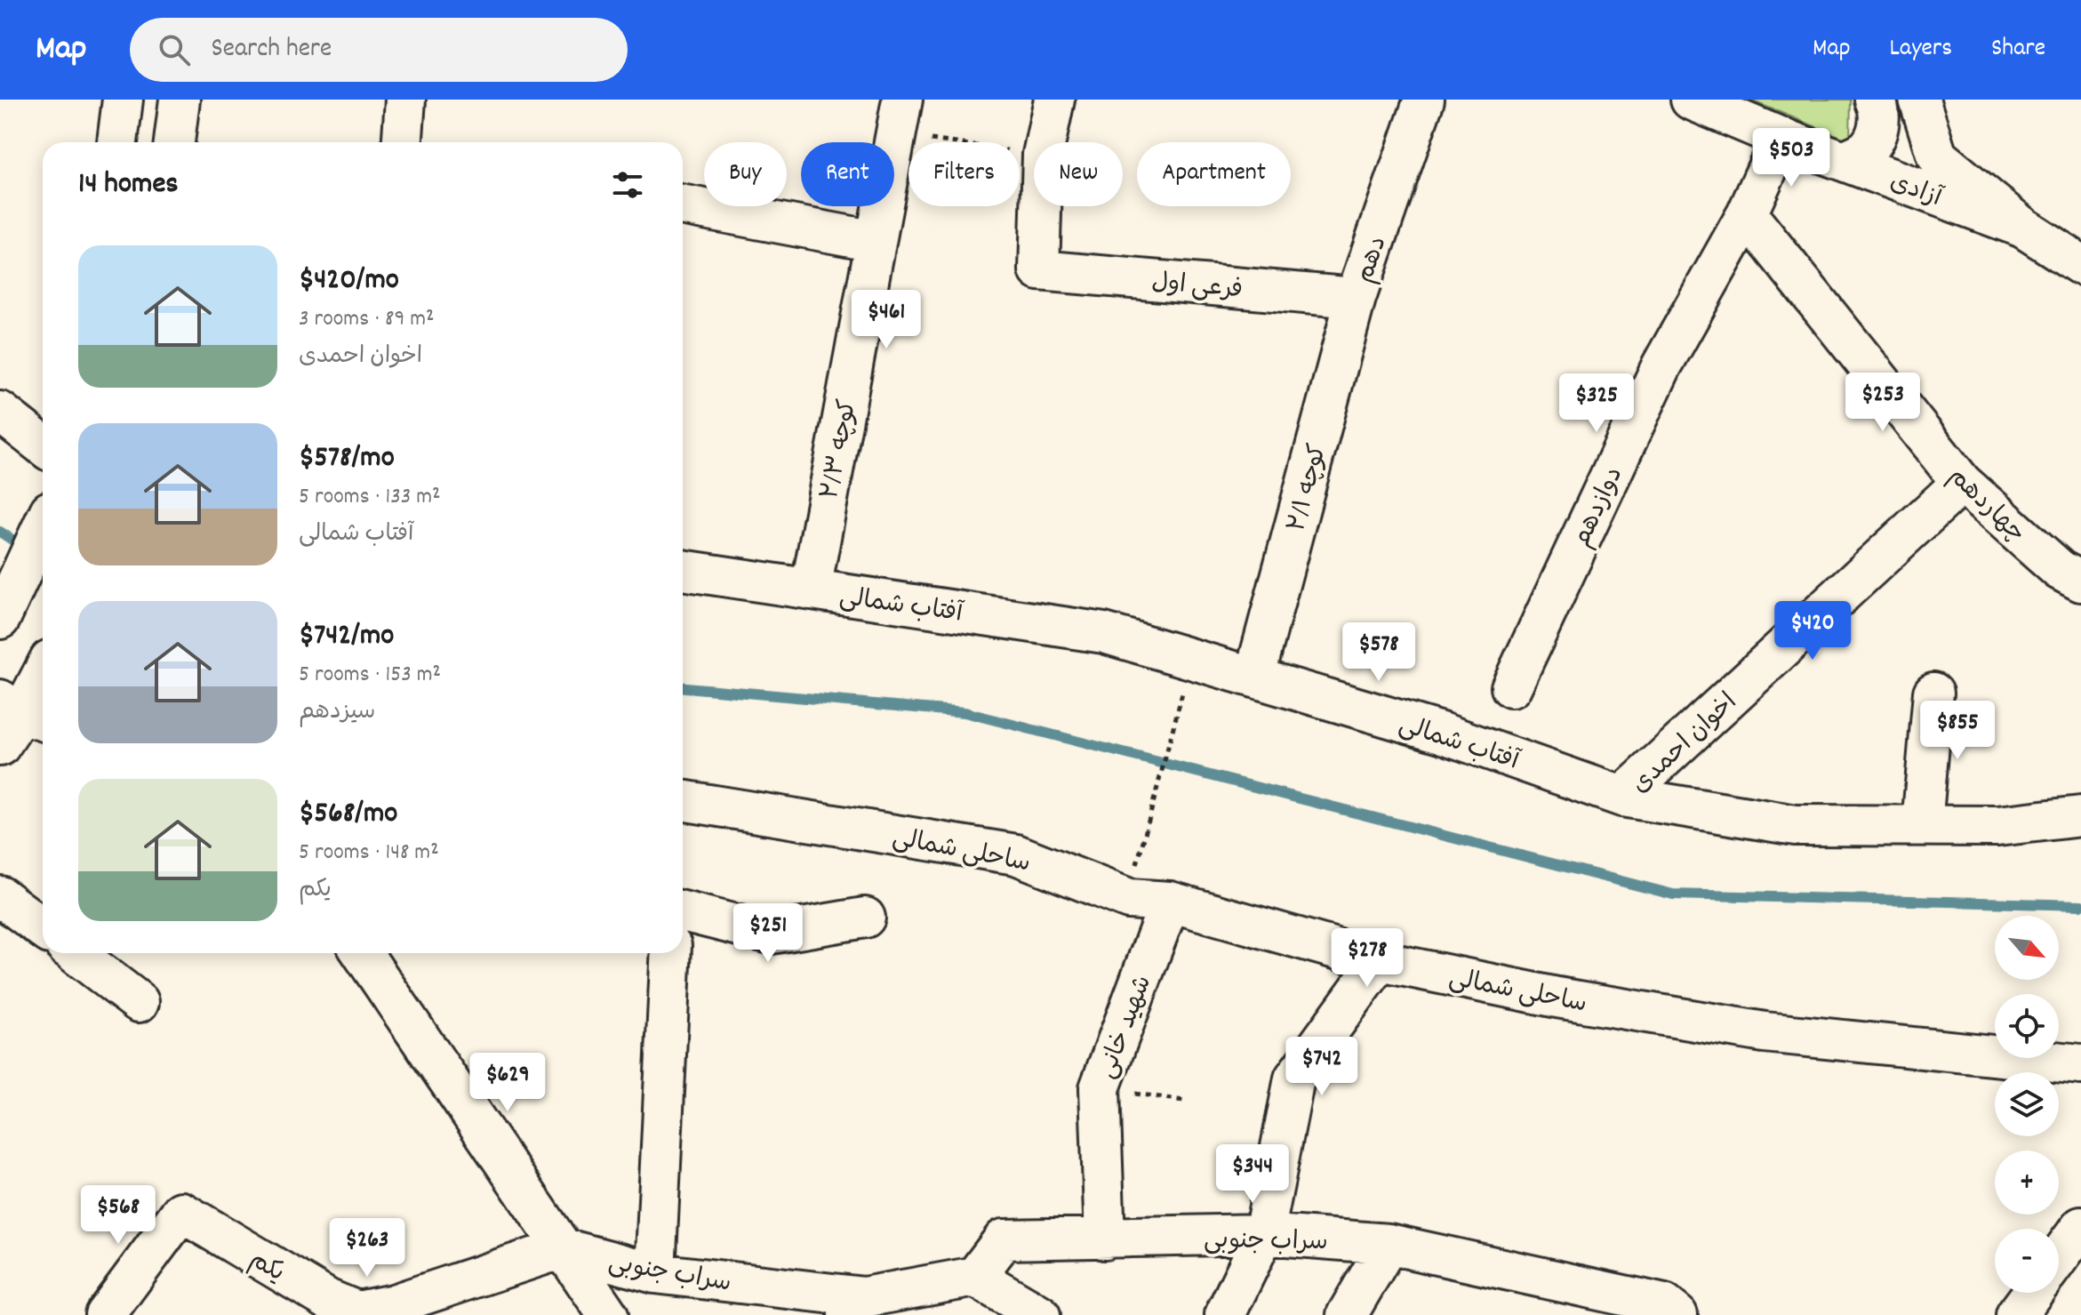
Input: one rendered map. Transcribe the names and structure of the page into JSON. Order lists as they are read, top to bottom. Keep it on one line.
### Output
{"streets":{"street":["آزادی","دهم","فرعی اول","کوچه ۲/۳","کوچه ۲/۱","چهاردهم","دوازدهم","آفتاب شمالی","اخوان احمدی","ساحلی شمالی","شهید خانی","سراب جنوبی","یکم"]},"crossings":[["آزادی","دوازدهم"],["دهم","فرعی اول"],["دهم","کوچه ۲/۱"],["فرعی اول","کوچه ۲/۱"],["کوچه ۲/۳","آفتاب شمالی"],["کوچه ۲/۱","آفتاب شمالی"],["چهاردهم","دوازدهم"],["چهاردهم","اخوان احمدی"],["آفتاب شمالی","اخوان احمدی"],["ساحلی شمالی","شهید خانی"],["شهید خانی","سراب جنوبی"],["سراب جنوبی","یکم"]],"north":"bottom right","page":{"header":"Map","search":"Search here","nav":["Map","Layers","Share"],"price":["$503","$461","$253","$325","$420","$578","$855","$251","$278","$742","$629","$344","$568","$263"],"chip":["Buy","Rent","Filters","New","Apartment"],"heading":"14 homes","list":[{"name":"$420/mo","note":"3 rooms · 89 m² · اخوان احمدی"},{"name":"$578/mo","note":"5 rooms · 133 m² · آفتاب شمالی"},{"name":"$742/mo","note":"5 rooms · 153 m² · سیزدهم"},{"name":"$568/mo","note":"5 rooms · 148 m² · یکم"}],"map_buttons":["+","−"]}}
